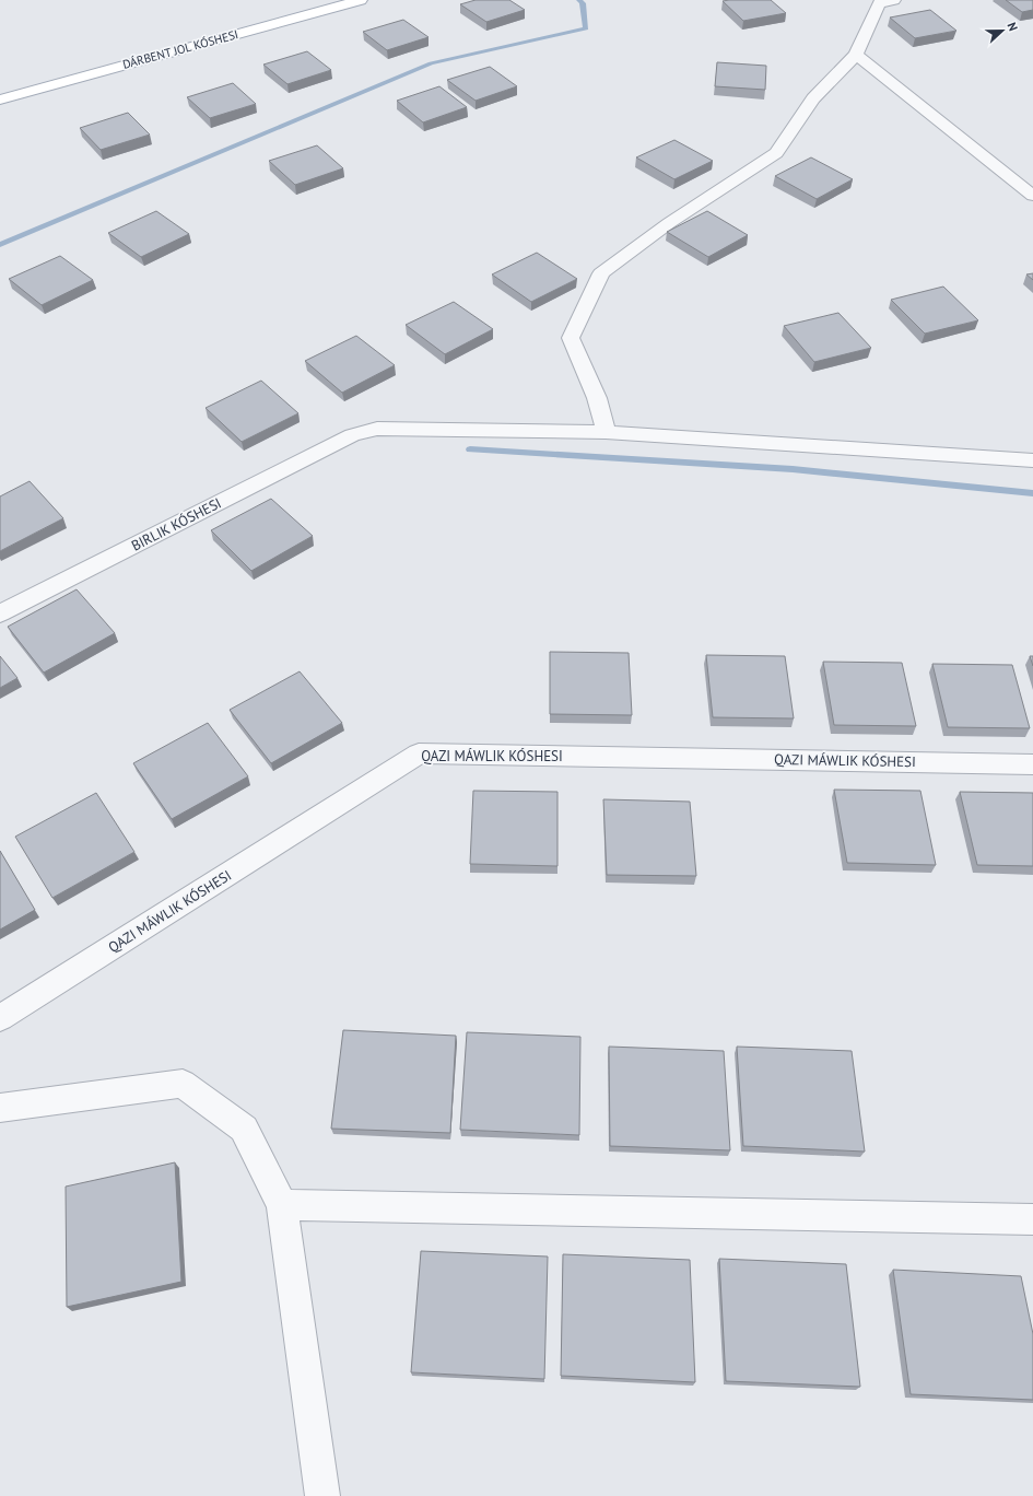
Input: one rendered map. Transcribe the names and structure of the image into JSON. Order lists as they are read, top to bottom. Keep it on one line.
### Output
{"streets":{"main road":["DÁRBENT JOL KÓSHESI"],"street":["BIRLIK KÓSHESI"]},"north":"right"}
